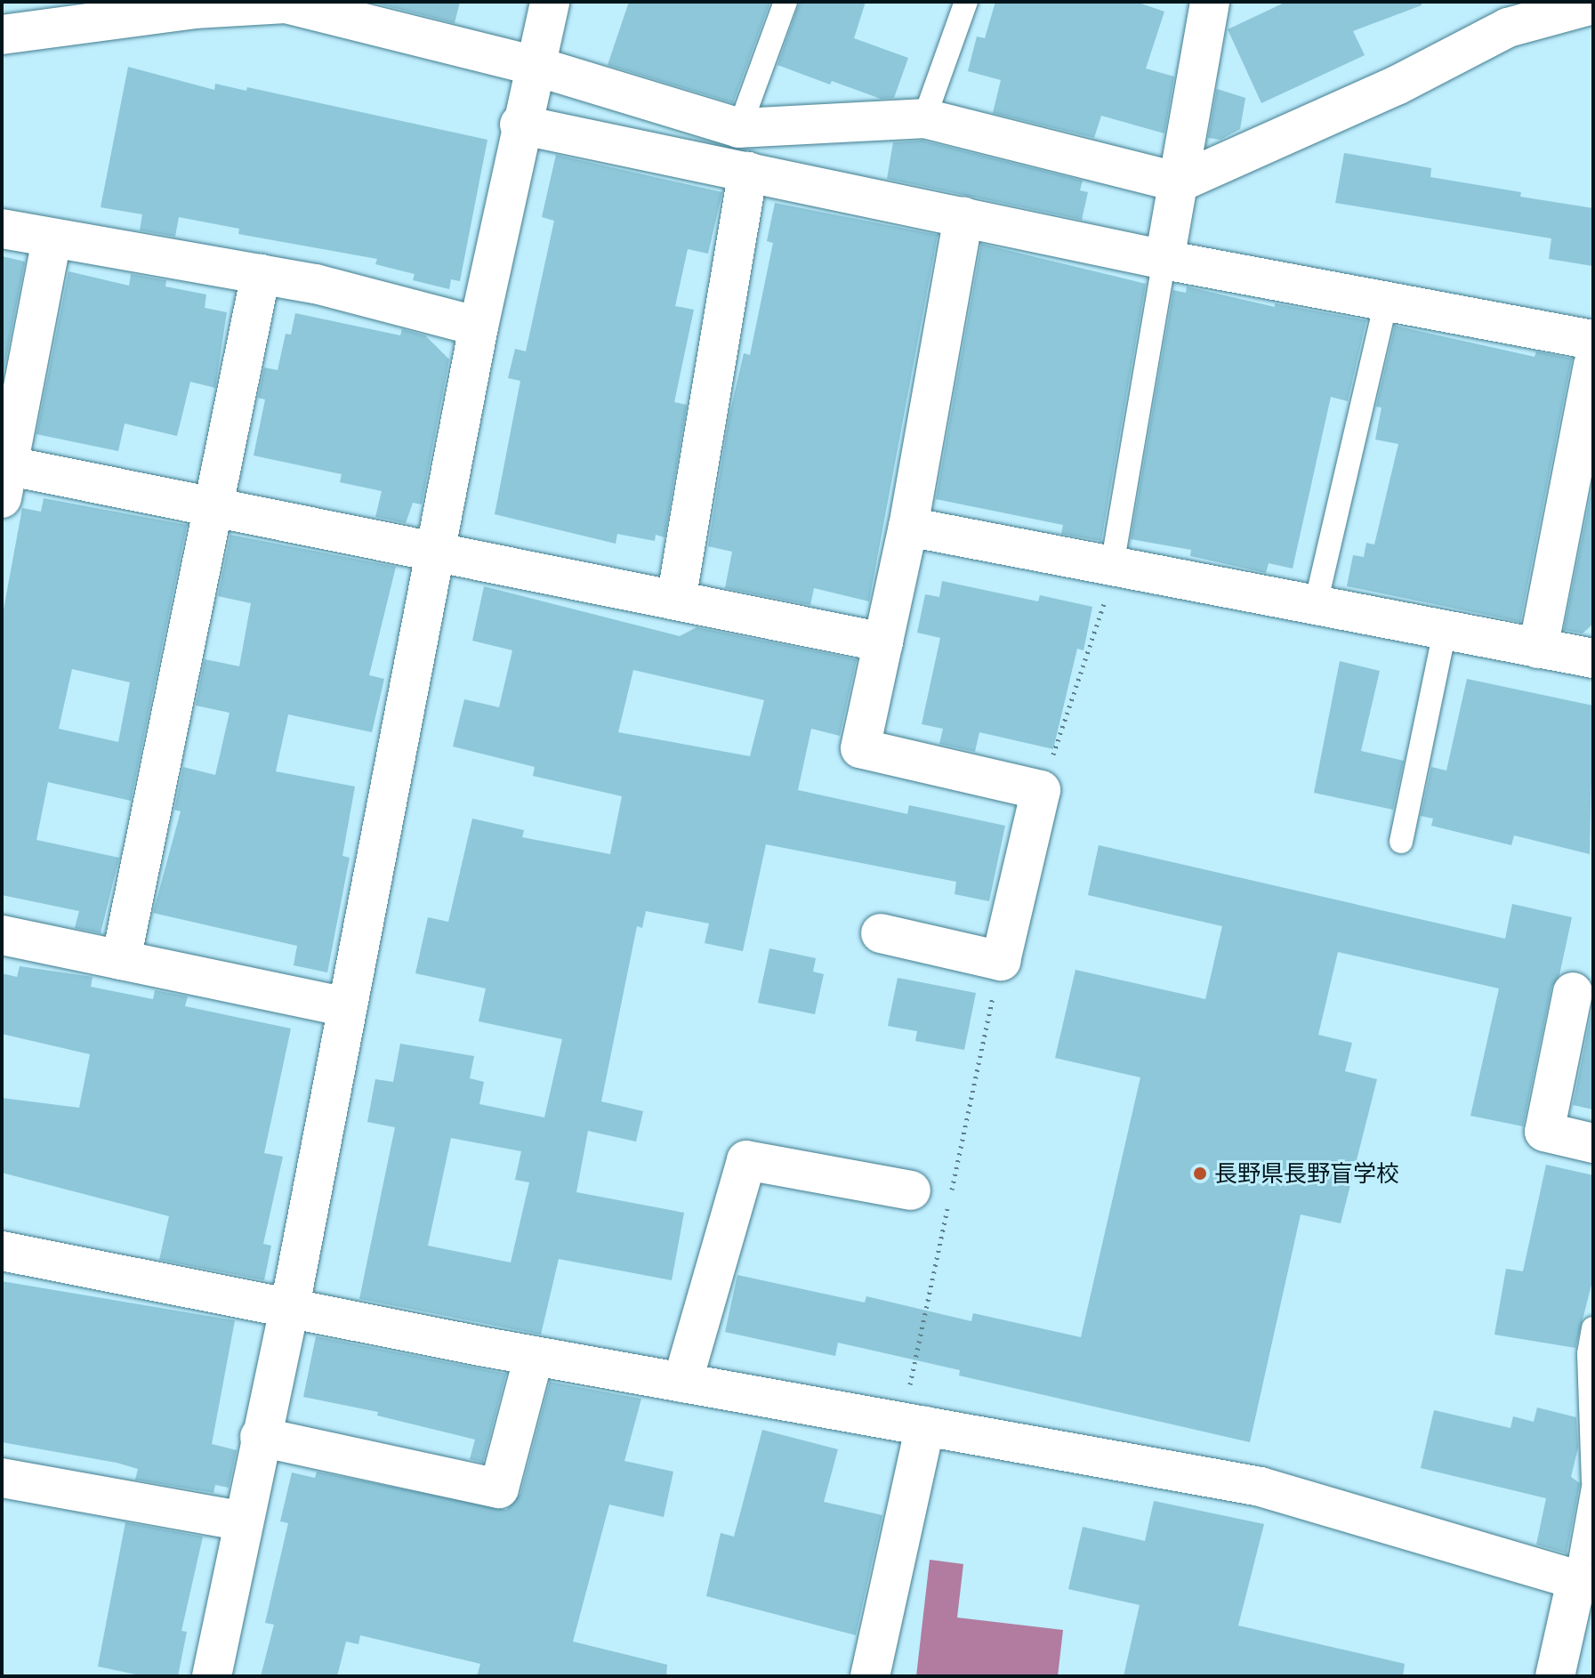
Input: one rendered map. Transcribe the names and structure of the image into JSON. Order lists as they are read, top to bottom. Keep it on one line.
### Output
{"places":["長野県長野盲学校"]}
